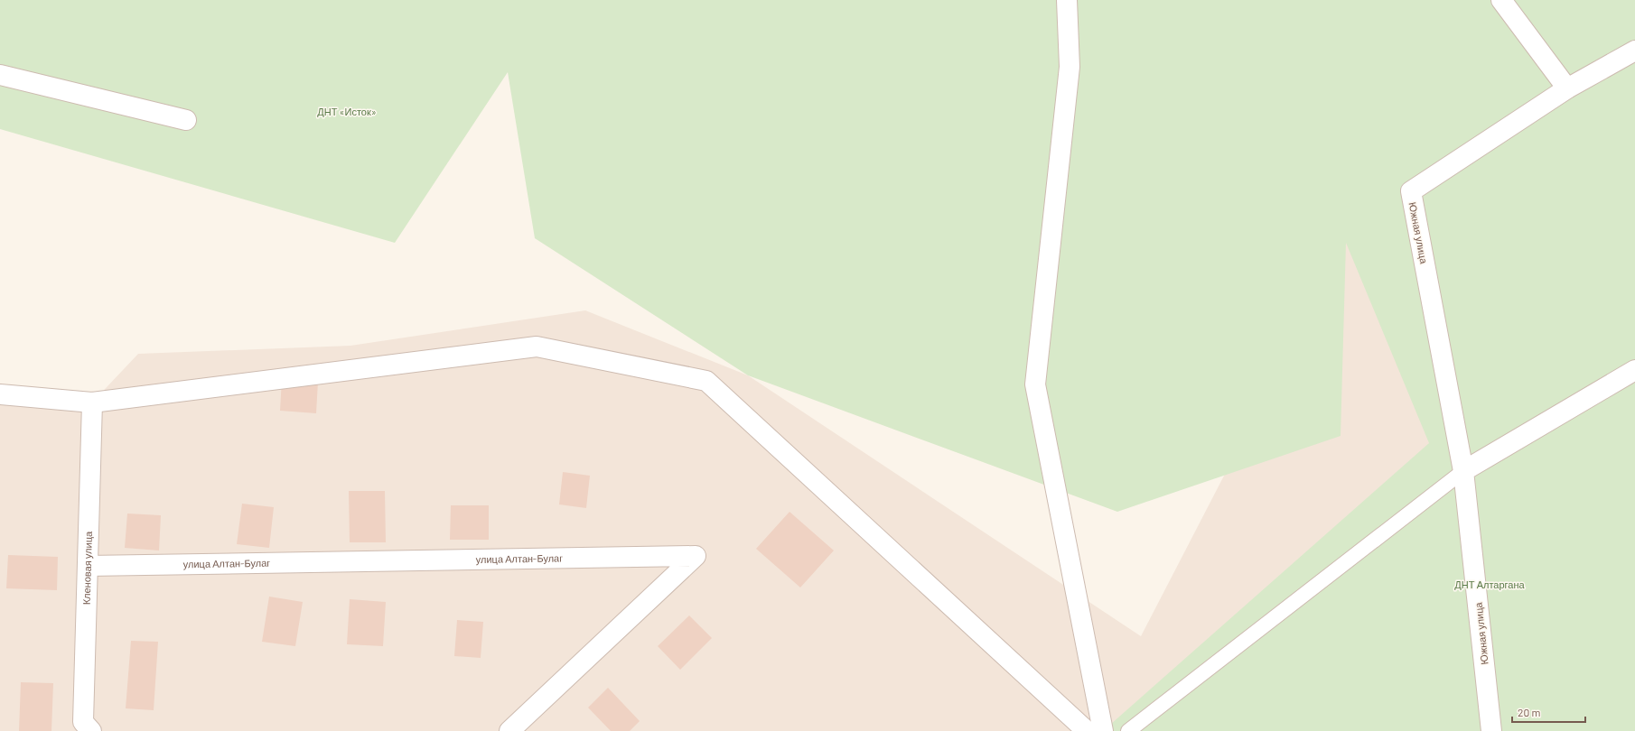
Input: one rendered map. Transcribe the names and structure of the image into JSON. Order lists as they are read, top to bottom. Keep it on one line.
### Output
{"streets":{"street":["Южная улица","улица Алтан-Булаг","Кленовая улица"]},"crossings":[["улица Алтан-Булаг","Кленовая улица"]],"parks":["ДНТ «Исток»","ДНТ Алтаргана"],"scale_bar":"20 m"}
